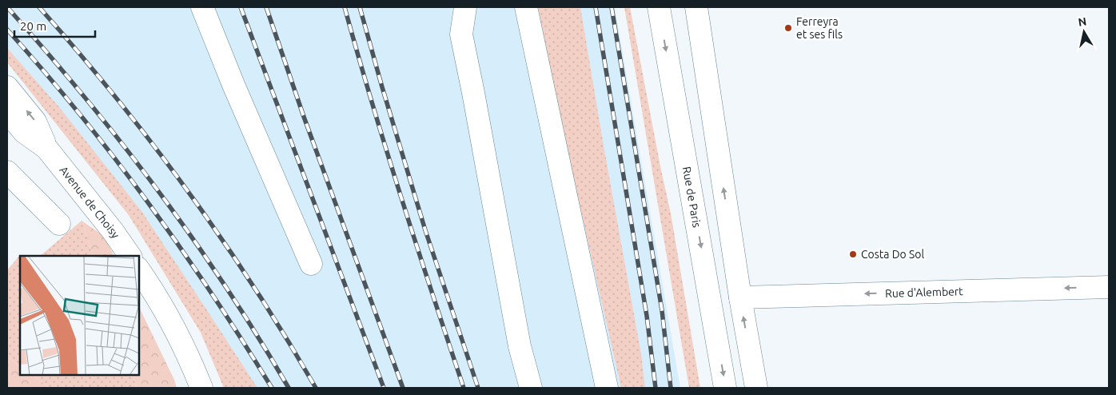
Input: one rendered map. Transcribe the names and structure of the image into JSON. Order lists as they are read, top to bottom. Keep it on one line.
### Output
{"streets":{"main road":["Rue de Paris","Avenue de Choisy","Rue d'Alembert"]},"one_way":["Rue d'Alembert"],"places":["Ferreyra et ses fils","Costa Do Sol"],"scale_bar":"20 m","north":"top"}
